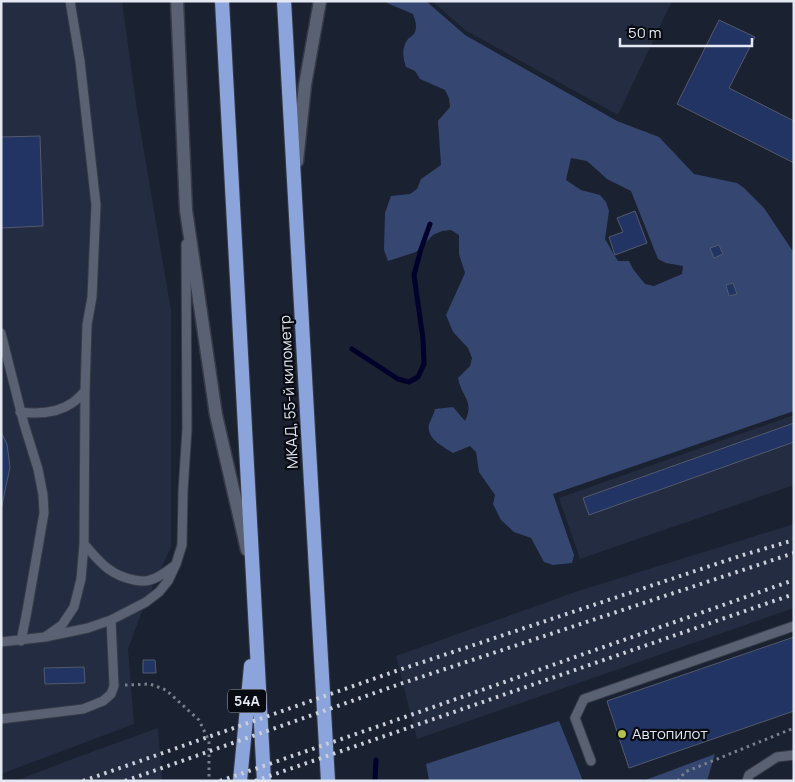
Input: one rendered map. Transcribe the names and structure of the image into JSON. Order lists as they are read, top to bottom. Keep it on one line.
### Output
{"streets":{"highway":["МКАД, 55-й километр","54А"]},"places":["Автопилот"],"scale_bar":"50 m"}
